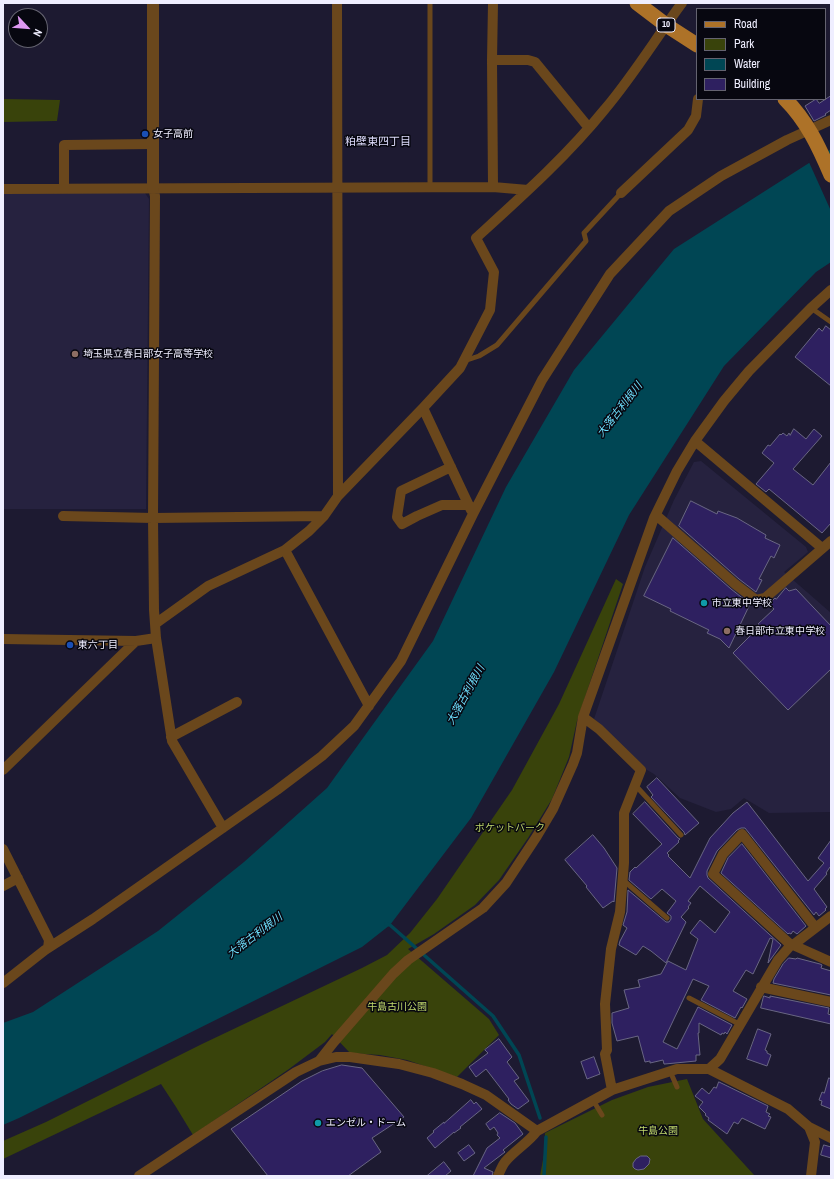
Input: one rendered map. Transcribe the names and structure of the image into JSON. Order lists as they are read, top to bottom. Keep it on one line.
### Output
{"streets":{"main road":["10"]},"districts":["粕壁東四丁目"],"water":["大落古利根川"],"parks":["ポケットパーク","牛島古川公園","牛島公園"],"places":["女子高前","埼玉県立春日部女子高等学校","市立東中学校","春日部市立東中学校","東六丁目","エンゼル・ドーム"],"legend":["Road","Park","Water","Building"],"north":"bottom right"}
